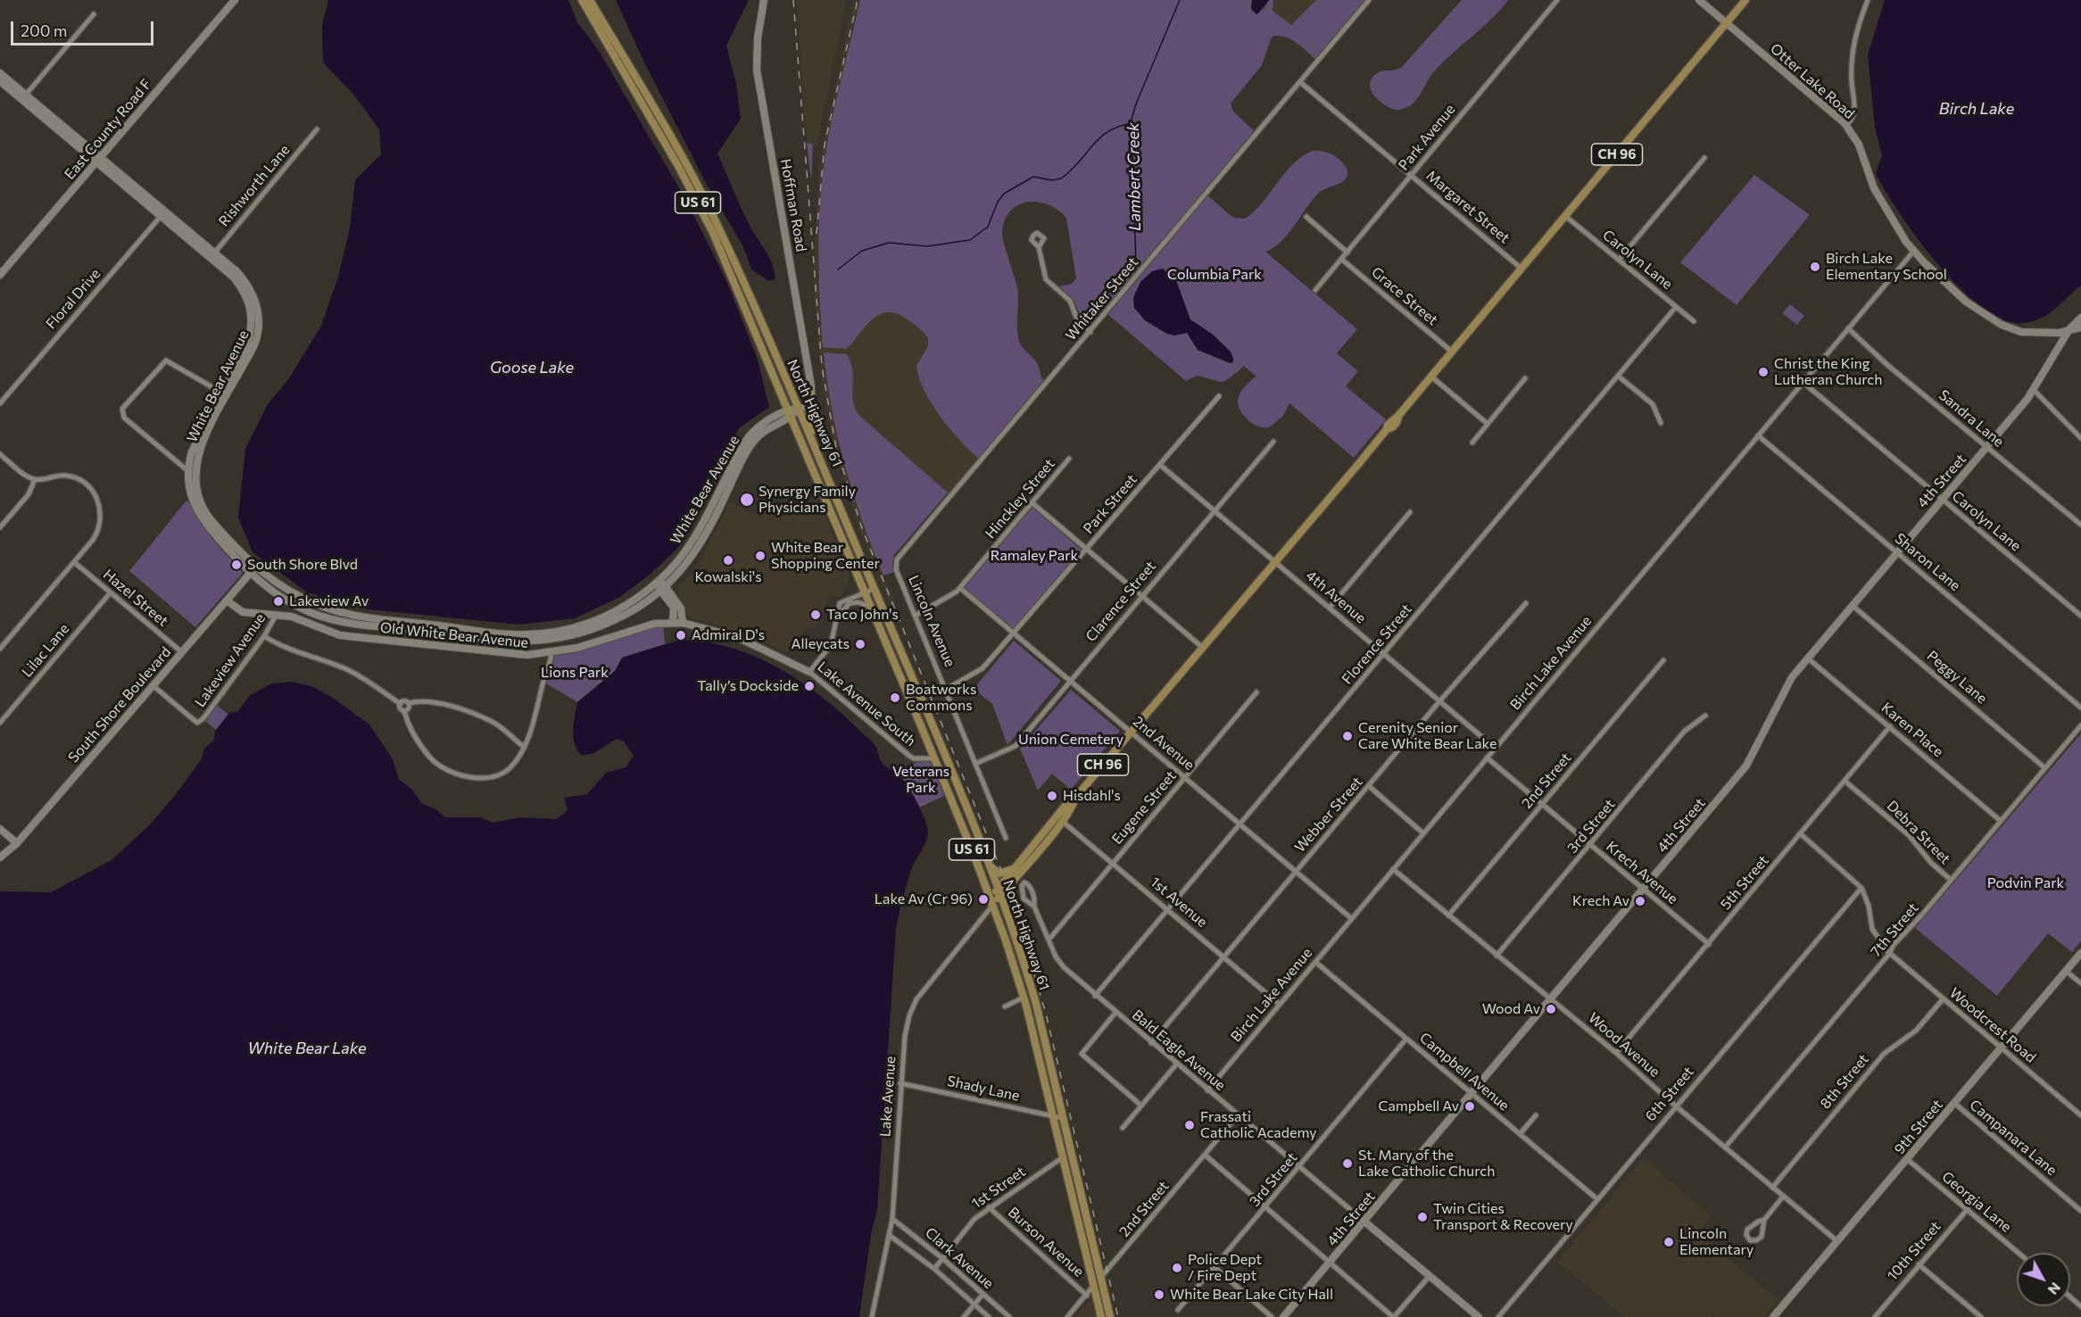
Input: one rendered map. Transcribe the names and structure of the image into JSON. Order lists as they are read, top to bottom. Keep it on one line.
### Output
{"streets":{"main road":["CH 96","US 61","North Highway 61"],"street":["Otter Lake Road","East County Road F","Park Avenue","Rishworth Lane","Hoffman Road","Margaret Street","Carolyn Lane","Grace Street","Floral Drive","Whitaker Street","White Bear Avenue","Sandra Lane","4th Street","Hinckley Street","Park Street","Sharon Lane","4th Avenue","Hazel Street","Clarence Street","Lincoln Avenue","Old White Bear Avenue","Florence Street","Lilac Lane","Lakeview Avenue","Birch Lake Avenue","Peggy Lane","Lake Avenue South","South Shore Boulevard","Karen Place","2nd Avenue","2nd Street","Eugene Street","Webber Street","3rd Street","Debra Street","Krech Avenue","5th Street","1st Avenue","7th Street","Woodcrest Road","Wood Avenue","Bald Eagle Avenue","Campbell Avenue","8th Street","Shady Lane","6th Street","Lake Avenue","9th Street","Campanara Lane","1st Street","Georgia Lane","Burson Avenue","10th Street","Clark Avenue"]},"crossings":[["Otter Lake Road","CH 96"],["Otter Lake Road","4th Street"],["Otter Lake Road","Birch Lake Avenue"],["East County Road F","White Bear Avenue"],["Park Avenue","Margaret Street"],["Park Avenue","Grace Street"],["CH 96","Margaret Street"],["CH 96","Carolyn Lane"],["CH 96","Grace Street"],["CH 96","North Highway 61"],["CH 96","4th Avenue"],["CH 96","2nd Avenue"],["CH 96","1st Avenue"],["CH 96","Lake Avenue"],["Rishworth Lane","White Bear Avenue"],["US 61","White Bear Avenue"],["US 61","North Highway 61"],["Margaret Street","Whitaker Street"],["Carolyn Lane","4th Street"],["Carolyn Lane","Florence Street"],["Carolyn Lane","Birch Lake Avenue"],["Floral Drive","White Bear Avenue"],["Whitaker Street","Lincoln Avenue"],["White Bear Avenue","North Highway 61"],["White Bear Avenue","South Shore Boulevard"],["North Highway 61","Lake Avenue South"],["North Highway 61","2nd Street"],["North Highway 61","Shady Lane"],["North Highway 61","Lake Avenue"],["North Highway 61","1st Street"],["Sandra Lane","4th Street"],["Sandra Lane","Birch Lake Avenue"],["4th Street","Sharon Lane"],["4th Street","Peggy Lane"],["4th Street","Karen Place"],["4th Street","Krech Avenue"],["4th Street","Wood Avenue"],["4th Street","Bald Eagle Avenue"],["4th Street","Campbell Avenue"],["Hinckley Street","Lincoln Avenue"],["Hinckley Street","2nd Avenue"],["Park Street","4th Avenue"],["Park Street","Lincoln Avenue"],["Park Street","2nd Avenue"],["Sharon Lane","Birch Lake Avenue"],["4th Avenue","Clarence Street"],["4th Avenue","Florence Street"],["4th Avenue","Birch Lake Avenue"],["4th Avenue","Webber Street"],["Hazel Street","Lilac Lane"],["Hazel Street","South Shore Boulevard"],["Clarence Street","Lincoln Avenue"],["Clarence Street","2nd Avenue"],["Old White Bear Avenue","Lakeview Avenue"],["Old White Bear Avenue","Lake Avenue South"],["Old White Bear Avenue","South Shore Boulevard"],["Florence Street","2nd Avenue"],["Florence Street","1st Avenue"],["Florence Street","Bald Eagle Avenue"],["Lakeview Avenue","South Shore Boulevard"],["Birch Lake Avenue","2nd Avenue"],["Birch Lake Avenue","Krech Avenue"],["Birch Lake Avenue","1st Avenue"],["Birch Lake Avenue","Wood Avenue"],["Birch Lake Avenue","Bald Eagle Avenue"],["Birch Lake Avenue","Campbell Avenue"],["Peggy Lane","7th Street"],["Karen Place","5th Street"],["Karen Place","7th Street"],["2nd Avenue","Eugene Street"],["2nd Avenue","Webber Street"],["2nd Street","Krech Avenue"],["2nd Street","Wood Avenue"],["2nd Street","Bald Eagle Avenue"],["2nd Street","Burson Avenue"],["Eugene Street","1st Avenue"],["Eugene Street","Bald Eagle Avenue"],["Webber Street","1st Avenue"],["Webber Street","Bald Eagle Avenue"],["3rd Street","Krech Avenue"],["3rd Street","Wood Avenue"],["3rd Street","Bald Eagle Avenue"],["3rd Street","Campbell Avenue"],["Debra Street","5th Street"],["Debra Street","7th Street"],["Krech Avenue","5th Street"],["5th Street","Wood Avenue"],["7th Street","Woodcrest Road"],["7th Street","Wood Avenue"],["Woodcrest Road","8th Street"],["Woodcrest Road","6th Street"],["Woodcrest Road","9th Street"],["Wood Avenue","8th Street"],["Wood Avenue","6th Street"],["Wood Avenue","9th Street"],["Campbell Avenue","6th Street"],["Shady Lane","Lake Avenue"],["Lake Avenue","Clark Avenue"],["9th Street","Campanara Lane"],["9th Street","Georgia Lane"],["1st Street","Burson Avenue"],["1st Street","Clark Avenue"],["Georgia Lane","10th Street"]],"water":["Birch Lake","Lambert Creek","Goose Lake","White Bear Lake"],"parks":["Columbia Park","Ramaley Park","Lions Park","Union Cemetery","Veterans Park","Podvin Park"],"places":["Birch Lake Elementary School","Christ the King Lutheran Church","Synergy Family Physicians","White Bear Shopping Center","Kowalski's","South Shore Blvd","Lakeview Av","Taco John's","Admiral D's","Alleycats","Tally’s Dockside","Boatworks Commons","Cerenity Senior Care White Bear Lake","Hisdahl's","Lake Av (Cr 96)","Krech Av","Wood Av","Campbell Av","Frassati Catholic Academy","St. Mary of the Lake Catholic Church","Twin Cities Transport & Recovery","Lincoln Elementary","Police Dept / Fire Dept","White Bear Lake City Hall"],"scale_bar":"200 m","north":"bottom right"}
